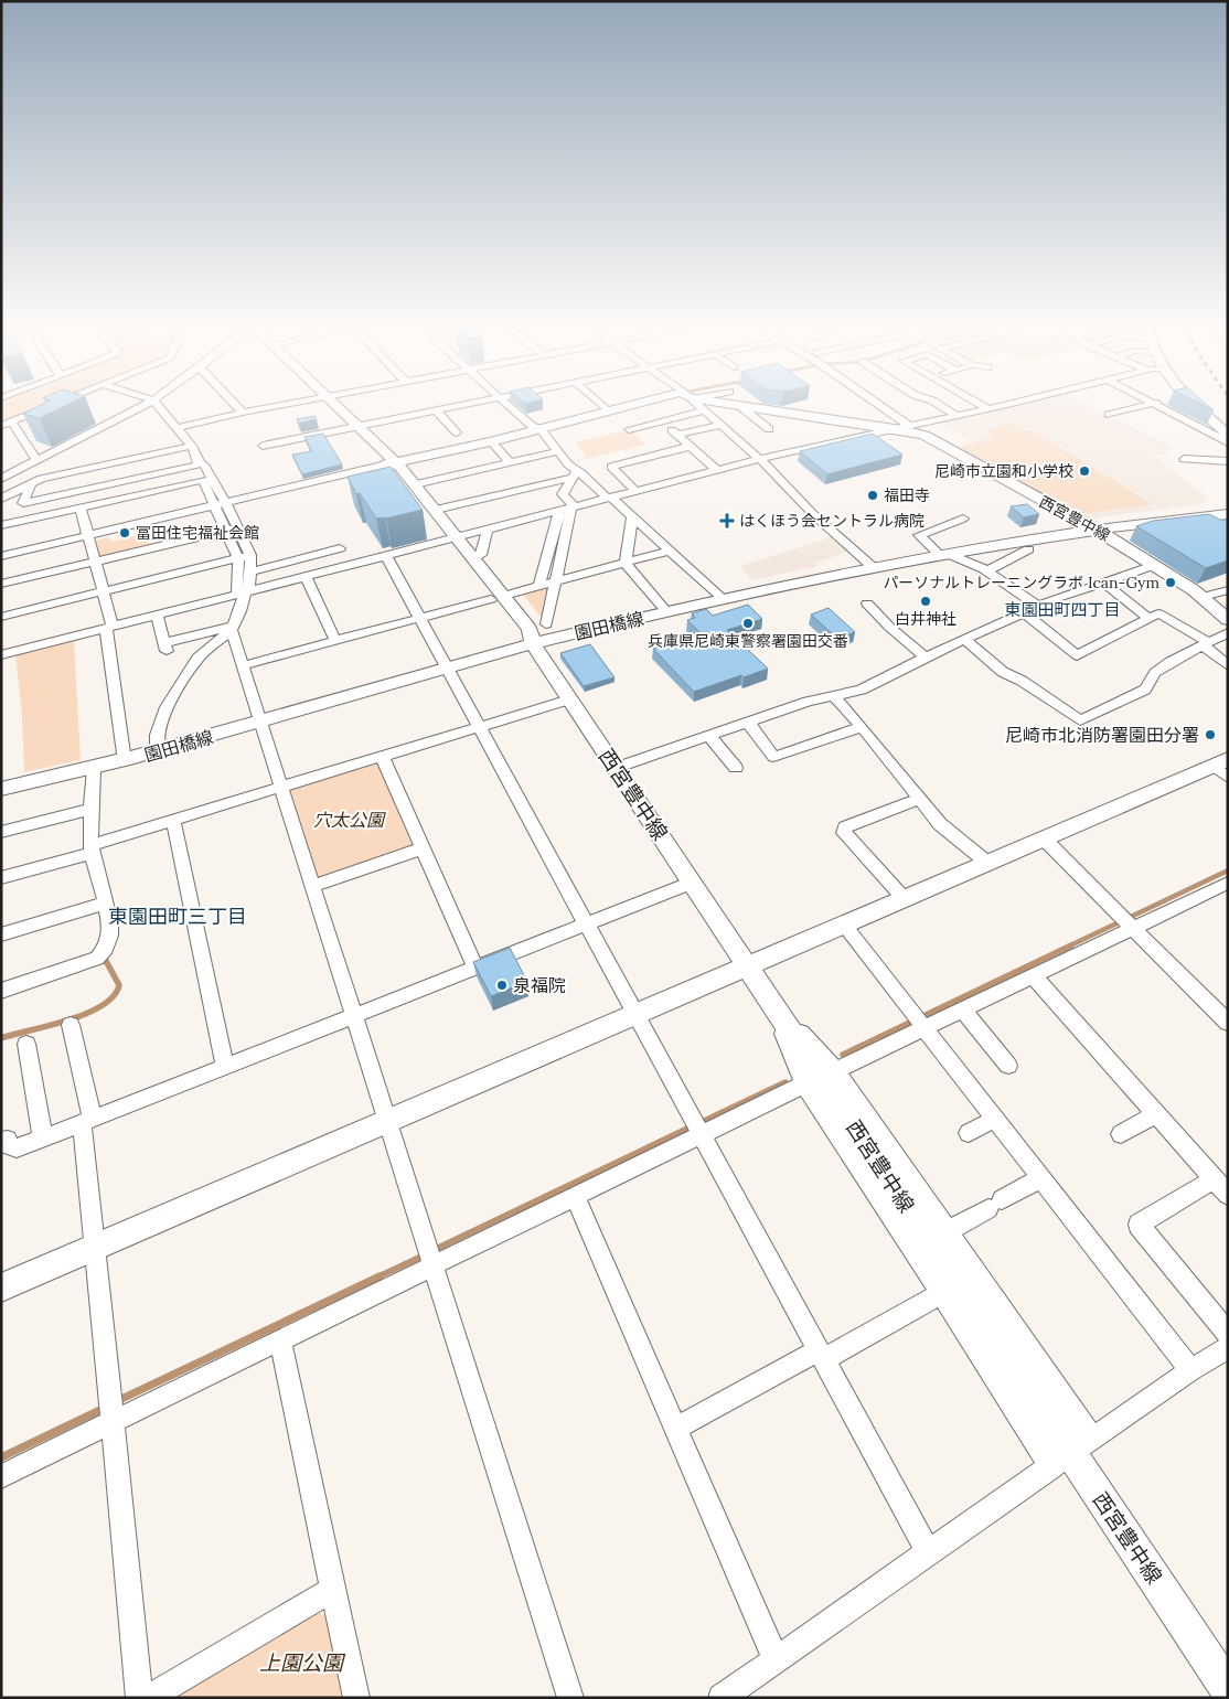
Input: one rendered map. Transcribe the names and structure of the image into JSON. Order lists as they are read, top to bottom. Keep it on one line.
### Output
{"streets":{"main road":["西宮豊中線"],"street":["園田橋線"]},"crossings":[["西宮豊中線","園田橋線"]],"districts":["東園田町四丁目","東園田町三丁目"],"parks":["穴太公園","上園公園"],"places":{"other":["尼崎市立園和小学校","福田寺","冨田住宅福祉会館","パーソナルトレーニングラボ Ican-Gym","白井神社","兵庫県尼崎東警察署園田交番","尼崎市北消防署園田分署","泉福院"],"health":["はくほう会セントラル病院"]}}
